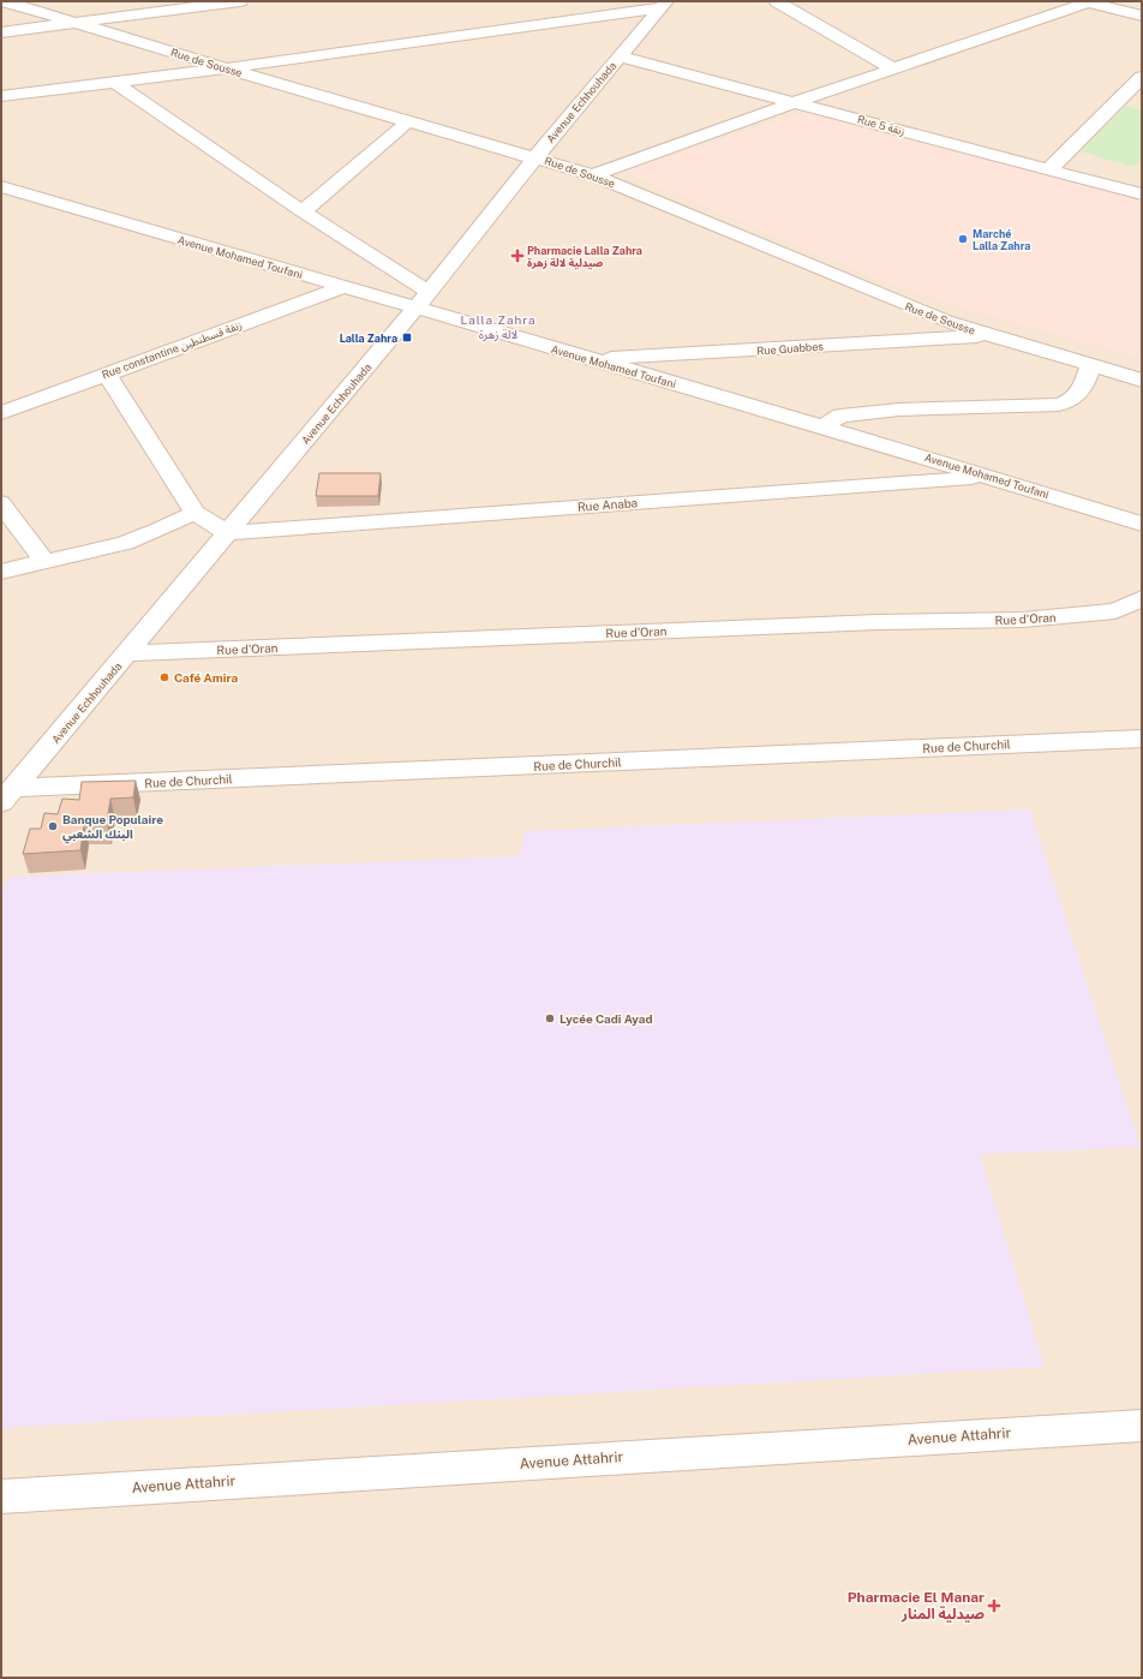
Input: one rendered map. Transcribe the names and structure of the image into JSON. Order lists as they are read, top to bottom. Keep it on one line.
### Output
{"streets":{"street":["Rue de Sousse","Avenue Echhouhada","Rue 5 زنقة","Avenue Mohamed Toufani","Rue Guabbes","Rue constantine زنقة قسطنطين","Rue Anaba","Rue d'Oran","Rue de Churchil","Avenue Attahrir"]},"crossings":[["Rue de Sousse","Avenue Echhouhada"],["Rue de Sousse","Rue Guabbes"],["Avenue Echhouhada","Rue 5 زنقة"],["Avenue Echhouhada","Avenue Mohamed Toufani"],["Avenue Echhouhada","Rue Anaba"],["Avenue Echhouhada","Rue d'Oran"],["Avenue Echhouhada","Rue de Churchil"],["Avenue Mohamed Toufani","Rue Guabbes"],["Avenue Mohamed Toufani","Rue constantine زنقة قسطنطين"],["Avenue Mohamed Toufani","Rue Anaba"]],"districts":["Lalla Zahra لالة زهرة"],"places":{"other":["Marché Lalla Zahra","Café Amira","Banque Populaire البنك الشعبي","Lycée Cadi Ayad"],"health":["Pharmacie Lalla Zahra صيدلية لالة زهرة","Pharmacie El Manar صيدلية المنار"],"transit":["Lalla Zahra"]}}
